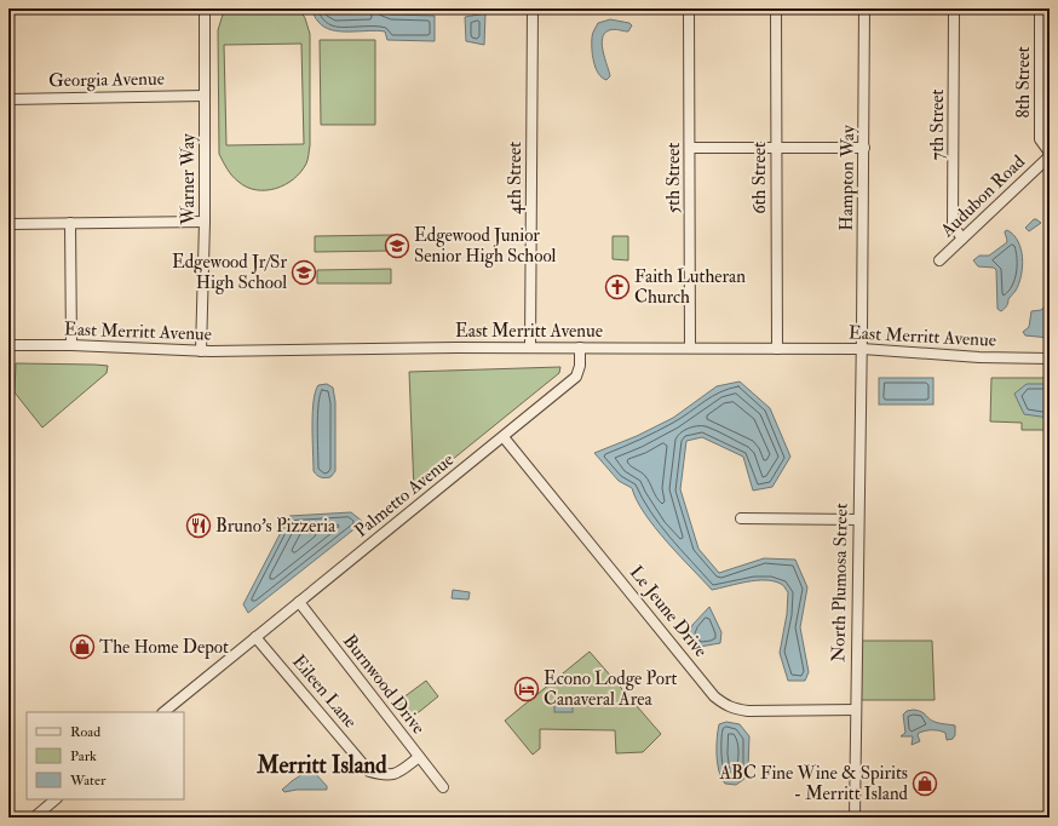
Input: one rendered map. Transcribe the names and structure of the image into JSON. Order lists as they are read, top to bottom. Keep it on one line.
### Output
{"streets":{"street":["Georgia Avenue","8th Street","7th Street","4th Street","5th Street","6th Street","Hampton Way","Warner Way","Audubon Road","East Merritt Avenue","Palmetto Avenue","North Plumosa Street","Le Jeune Drive","Burnwood Drive","Eileen Lane"]},"crossings":[["Georgia Avenue","Warner Way"],["7th Street","Audubon Road"],["4th Street","East Merritt Avenue"],["5th Street","East Merritt Avenue"],["6th Street","East Merritt Avenue"],["Hampton Way","East Merritt Avenue"],["Hampton Way","North Plumosa Street"],["Warner Way","East Merritt Avenue"],["East Merritt Avenue","Palmetto Avenue"],["East Merritt Avenue","North Plumosa Street"],["Palmetto Avenue","Le Jeune Drive"],["Palmetto Avenue","Burnwood Drive"],["Palmetto Avenue","Eileen Lane"],["North Plumosa Street","Le Jeune Drive"],["Burnwood Drive","Eileen Lane"]],"districts":["Merritt Island"],"places":{"school or university":["Edgewood Junior Senior High School","Edgewood Jr/Sr High School"],"church":["Faith Lutheran Church"],"restaurant":["Bruno's Pizzeria"],"shop":["The Home Depot","ABC Fine Wine & Spirits - Merritt Island"],"hotel":["Econo Lodge Port Canaveral Area"]},"legend":["Road","Park","Water"]}
